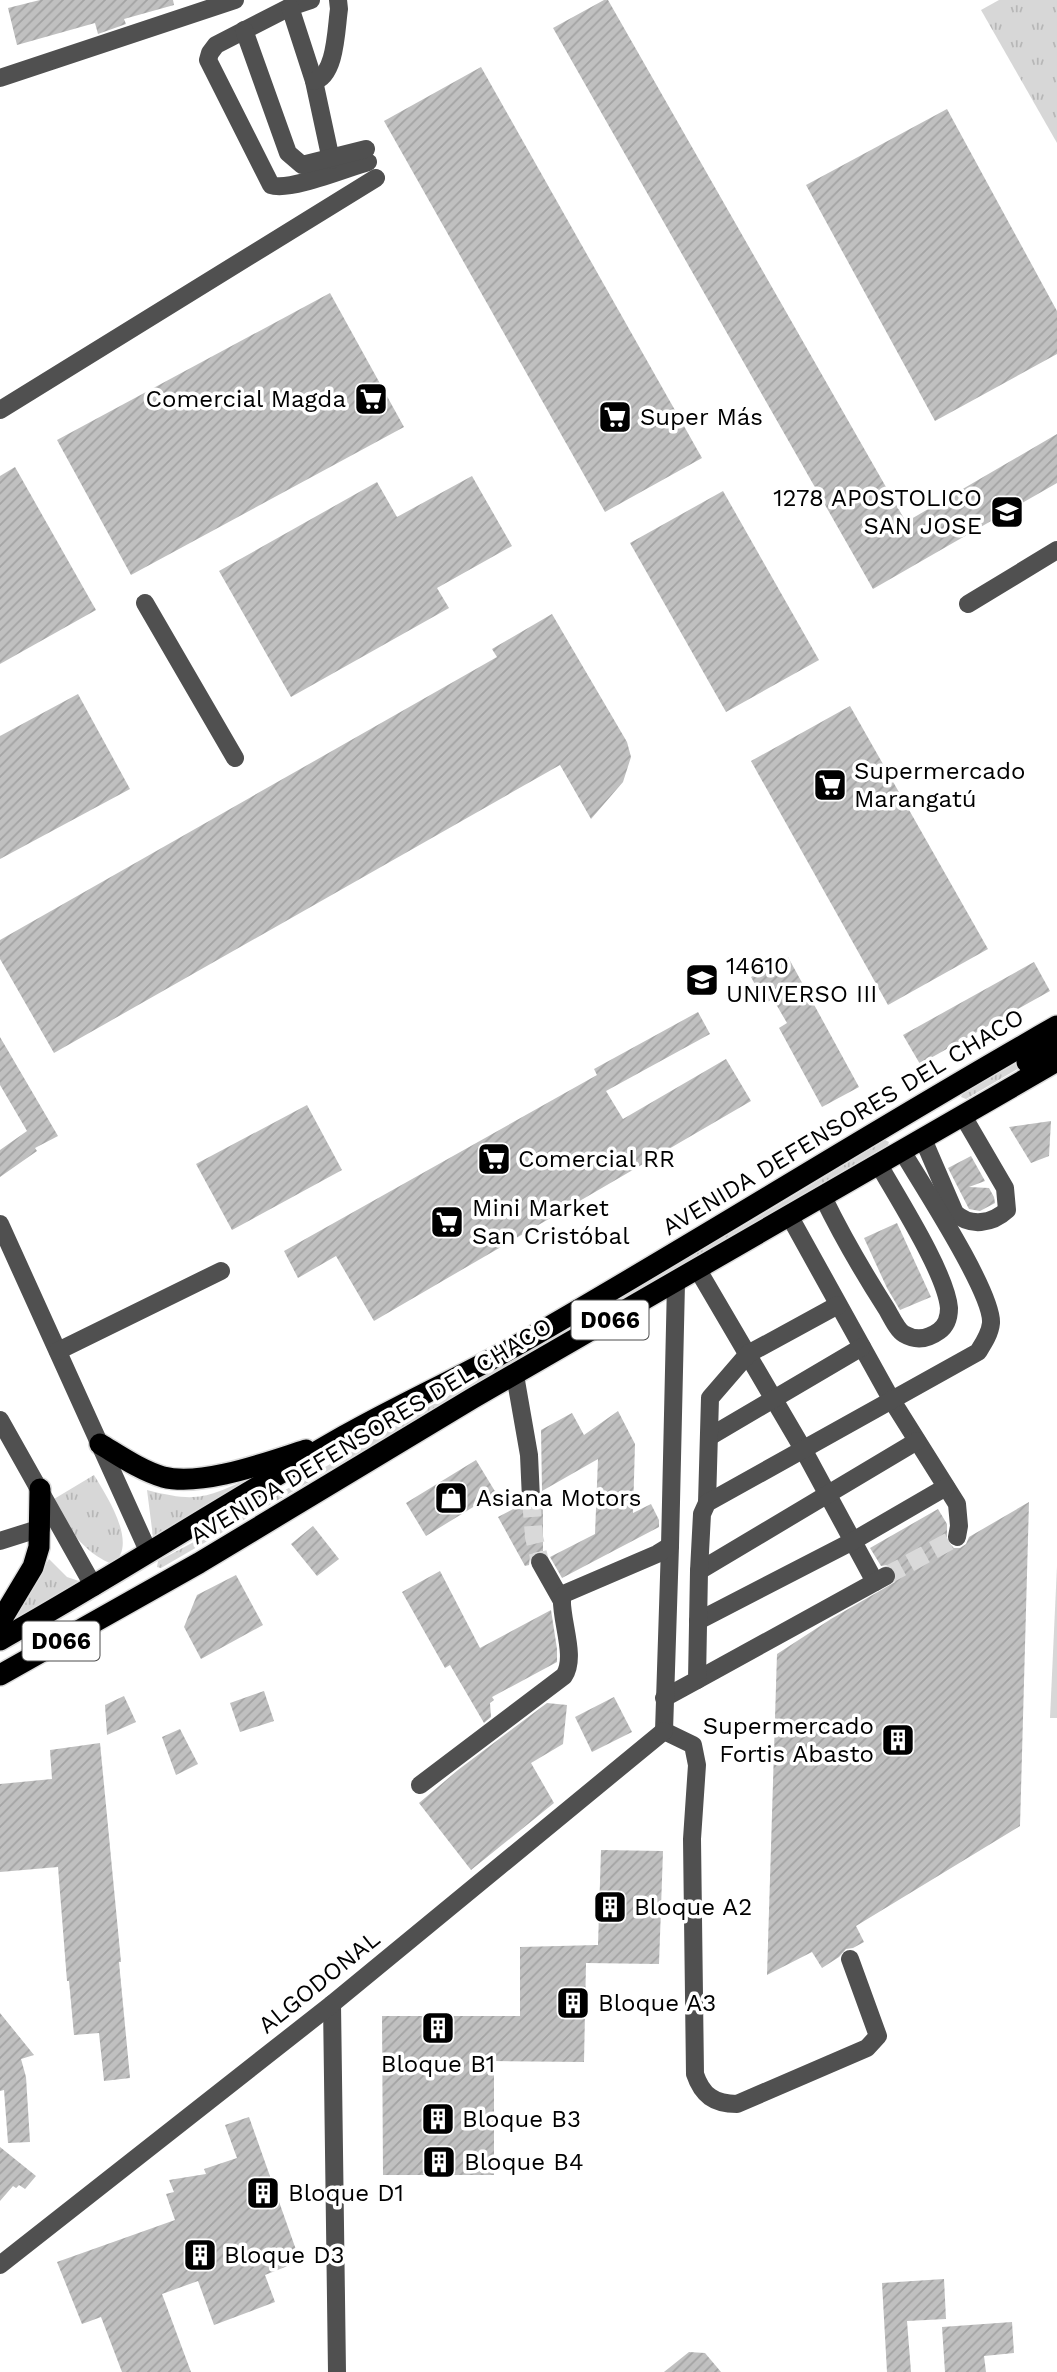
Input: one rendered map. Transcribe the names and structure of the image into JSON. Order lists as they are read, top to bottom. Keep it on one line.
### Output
{"streets":{"highway":["AVENIDA DEFENSORES DEL CHACO","D066"],"street":["ALGODONAL"]},"places":{"supermarket":["Comercial Magda","Super Más","Supermercado Marangatú","Comercial RR","Mini Market San Cristóbal"],"school or university":["1278 APOSTOLICO SAN JOSE","14610 UNIVERSO III"],"shop":["Asiana Motors"],"building":["Supermercado Fortis Abasto","Bloque A2","Bloque A3","Bloque B1","Bloque B3","Bloque B4","Bloque D1","Bloque D3"]}}
